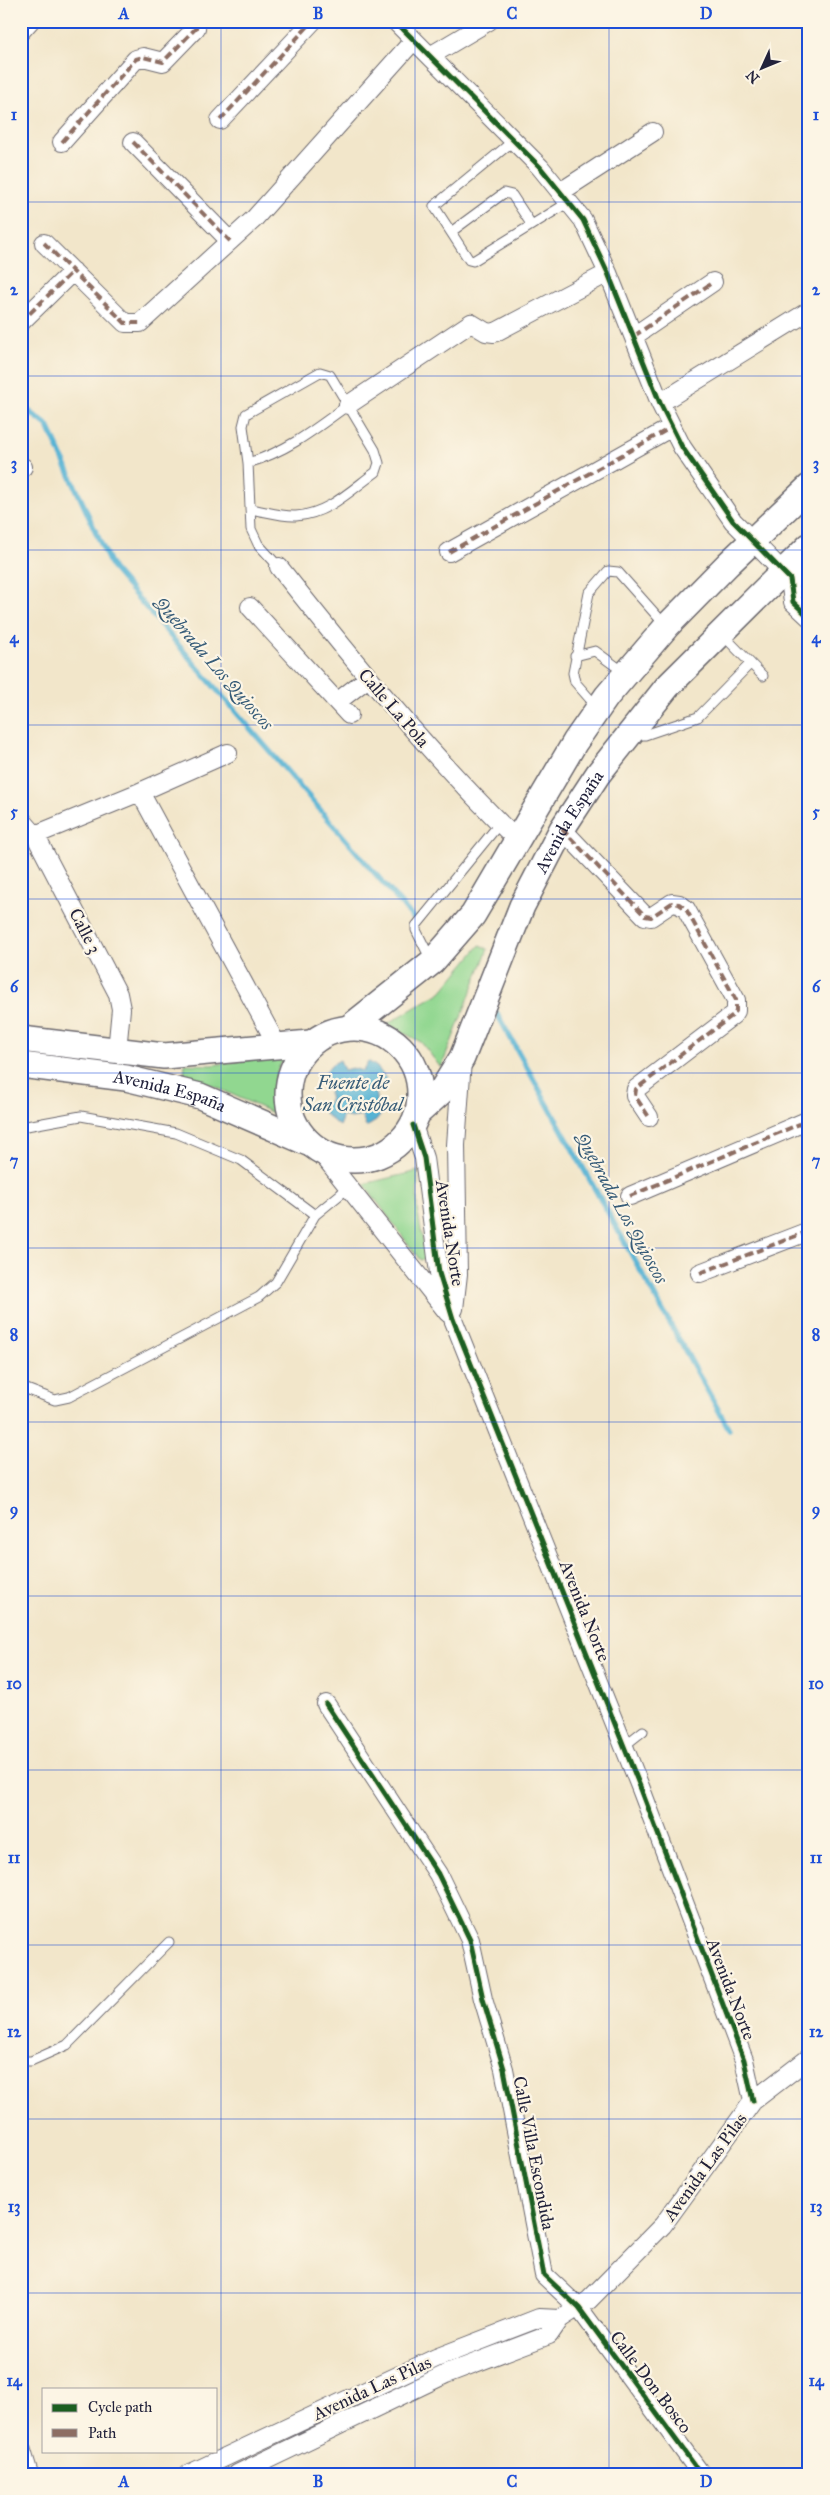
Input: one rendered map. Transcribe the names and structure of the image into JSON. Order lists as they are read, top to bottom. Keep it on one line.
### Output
{"streets":{"main road":["Avenida España"],"street":["Calle La Pola","Calle 3","Avenida Norte","Calle Villa Escondida","Avenida Las Pilas","Calle Don Bosco"]},"crossings":[["Calle La Pola","Avenida España"],["Avenida España","Calle 3"],["Avenida España","Avenida Norte"],["Avenida Norte","Avenida Las Pilas"],["Calle Villa Escondida","Avenida Las Pilas"],["Calle Villa Escondida","Calle Don Bosco"],["Avenida Las Pilas","Calle Don Bosco"]],"water":["Quebrada Los Quioscos","Fuente de San Cristóbal"],"legend":["Cycle path","Path"],"north":"bottom left","grid":{"columns":["A","B","C","D"],"rows":["1","2","3","4","5","6","7","8","9","10","11","12","13","14"]}}
